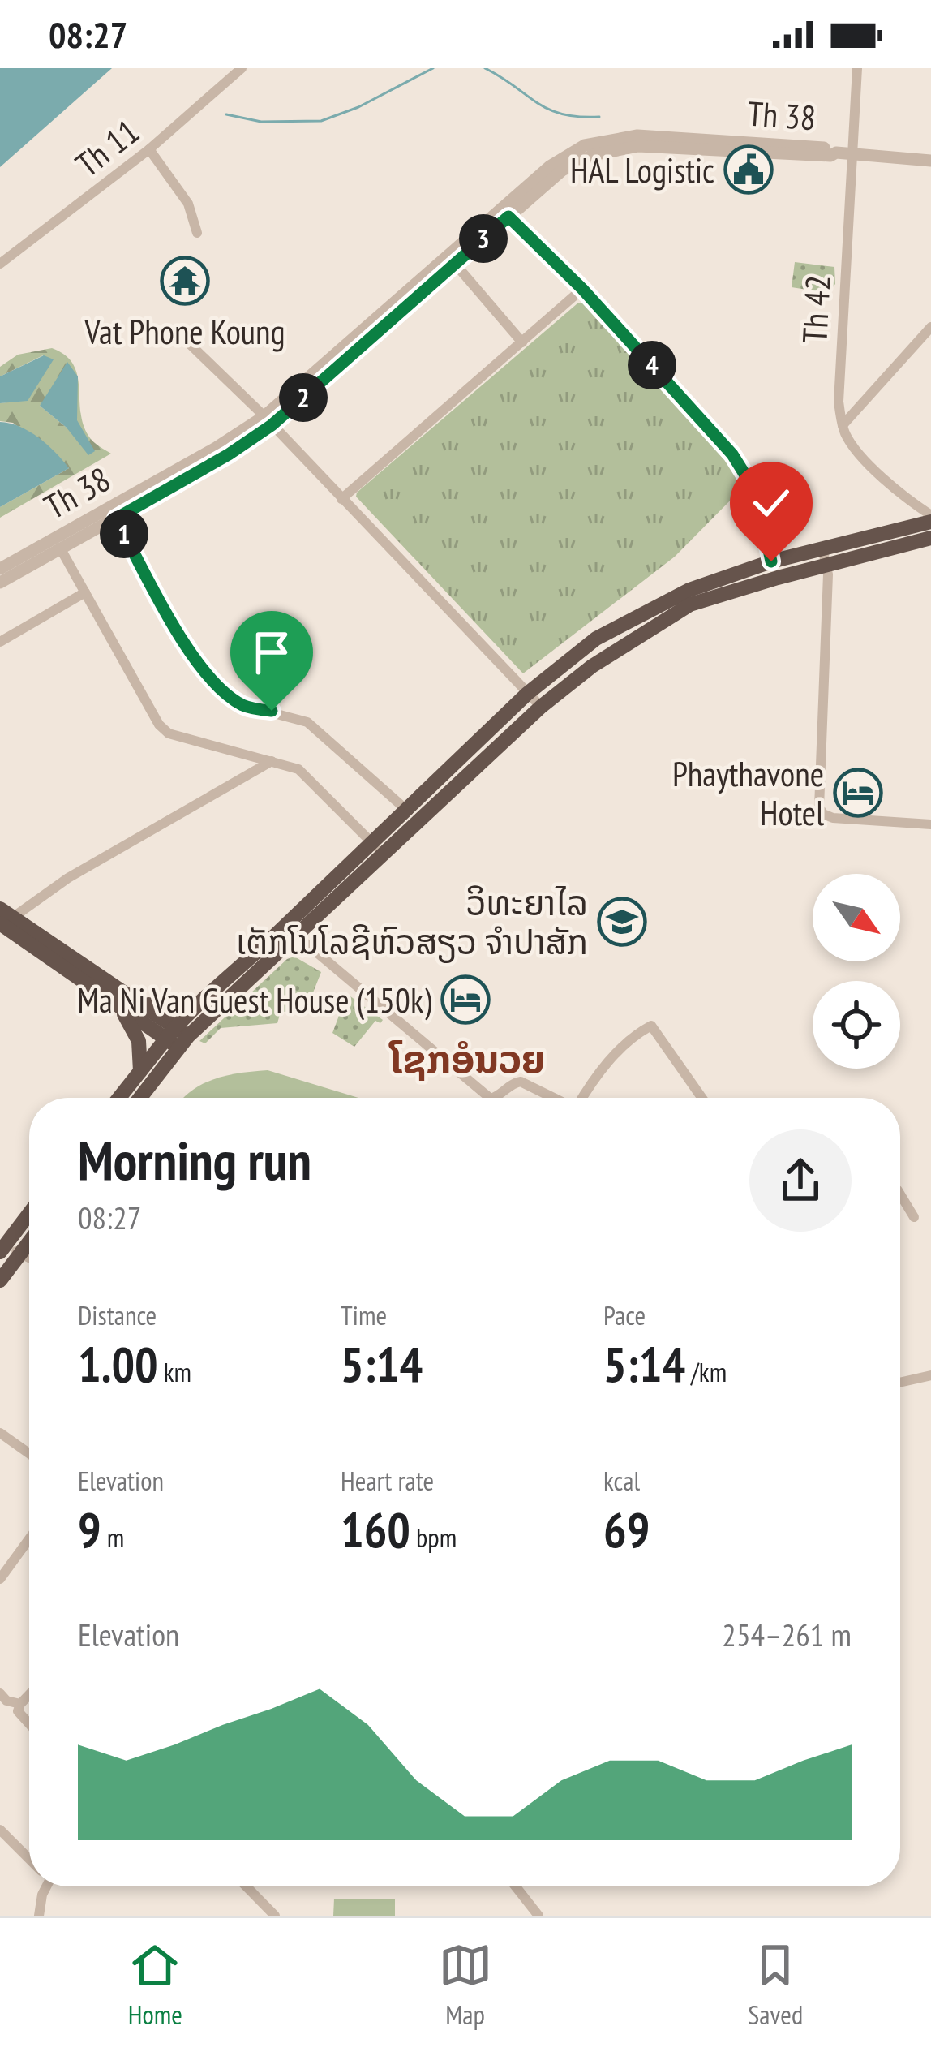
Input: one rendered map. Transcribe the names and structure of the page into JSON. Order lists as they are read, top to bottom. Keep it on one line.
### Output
{"streets":{"street":["Th 38","Th 11","Th 42"]},"crossings":[["Th 38","Th 42"]],"districts":["ໂຊກອໍນວຍ"],"places":{"public building":["HAL Logistic"],"temple":["Vat Phone Koung"],"hotel":["Phaythavone Hotel","Ma Ni Van Guest House (150k)"],"school or university":["ວິທະຍາໄລ ເຕັກໂນໂລຊີຫົວສຽວ ຈຳປາສັກ"]},"north":"bottom right","page":{"status":"08:27","pins":["3","4","2","1"],"heading":["Morning run","08:27"],"stats":[["Distance","1.00 km"],["Time","5:14"],["Pace","5:14 /km"],["Elevation","9 m"],["Heart rate","160 bpm"],["kcal","69"]],"chart":["Elevation","254–261 m"],"tabs":["Home","Map","Saved"]}}
